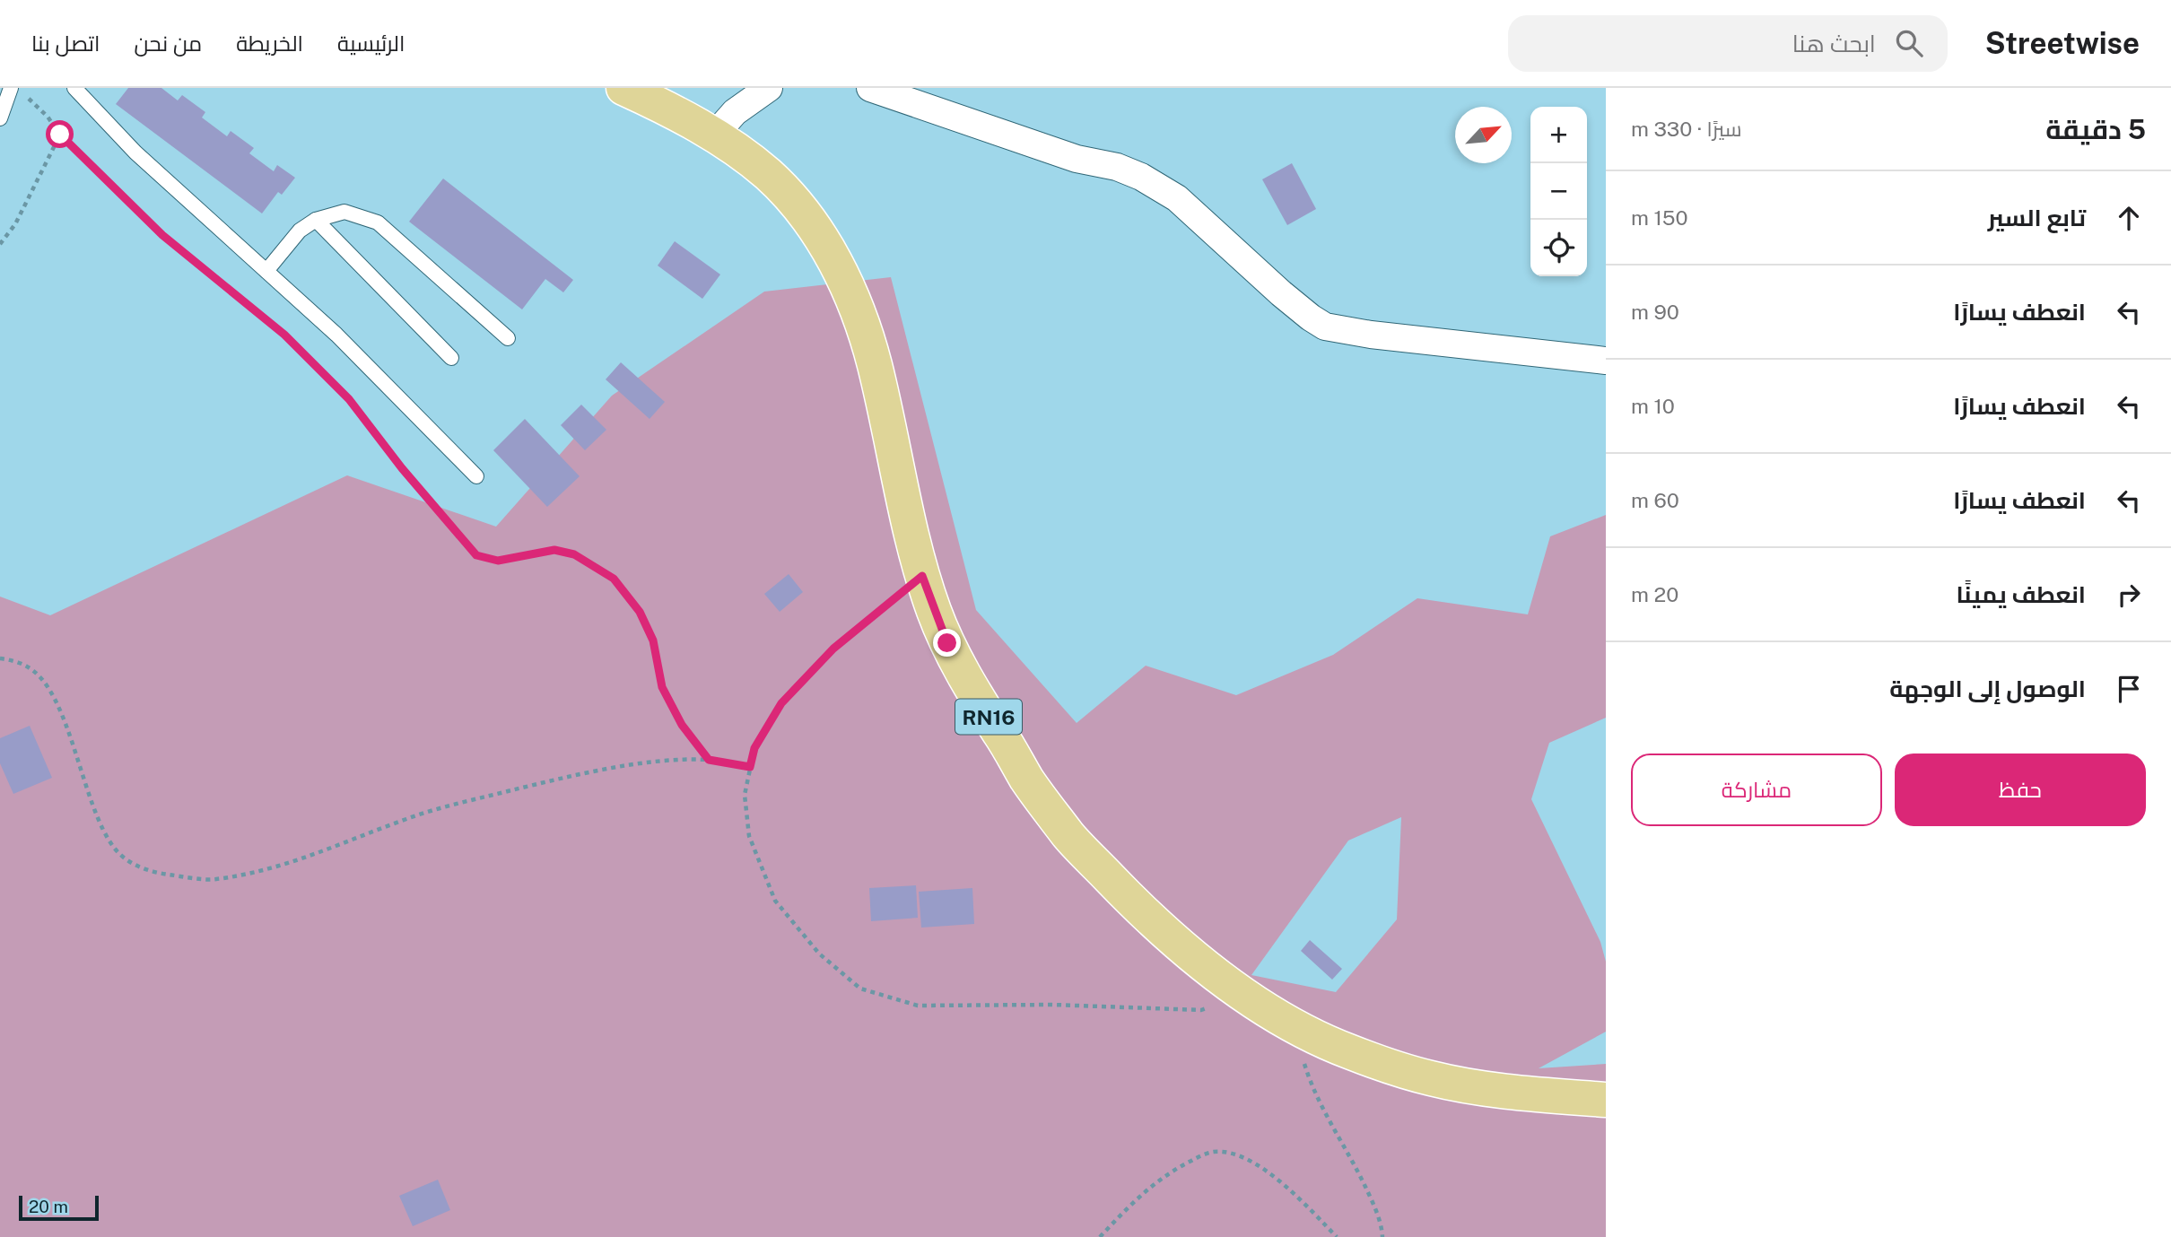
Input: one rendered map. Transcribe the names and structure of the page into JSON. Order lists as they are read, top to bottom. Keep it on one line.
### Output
{"streets":{"main road":["RN16"]},"scale_bar":"20 m","north":"top right","page":{"header":"Streetwise","search":"ابحث هنا","nav":["الرئيسية","الخريطة","من نحن","اتصل بنا"],"heading":["5 دقيقة","سيرًا · 330 m"],"map_buttons":["+","−"],"list":[["تابع السير","150 m"],["انعطف يسارًا","90 m"],["انعطف يسارًا","10 m"],["انعطف يسارًا","60 m"],["انعطف يمينًا","20 m"],"الوصول إلى الوجهة"],"buttons":["حفظ","مشاركة"],"scale":"20 m"}}
